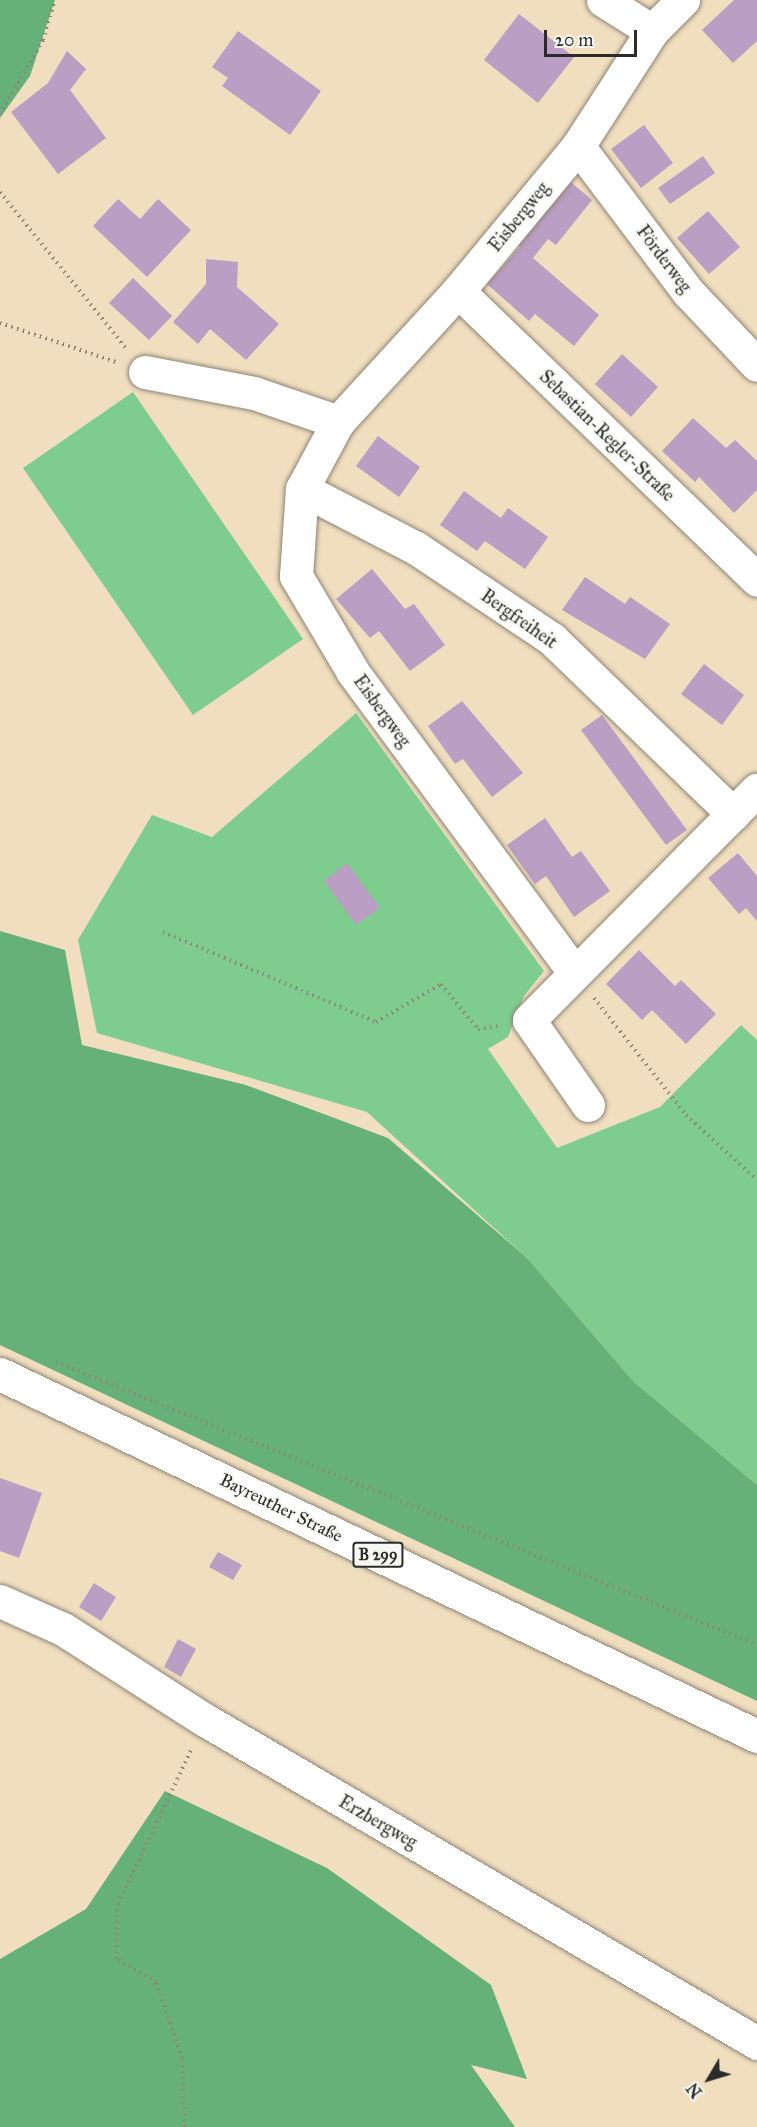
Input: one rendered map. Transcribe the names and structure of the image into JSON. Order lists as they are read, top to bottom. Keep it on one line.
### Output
{"streets":{"street":["Eisbergweg","Förderweg","Sebastian-Regler-Straße","Bergfreiheit","Bayreuther Straße","B 299","Erzbergweg"]},"crossings":[["Eisbergweg","Förderweg"],["Eisbergweg","Sebastian-Regler-Straße"],["Eisbergweg","Bergfreiheit"]],"scale_bar":"20 m","north":"bottom left"}
